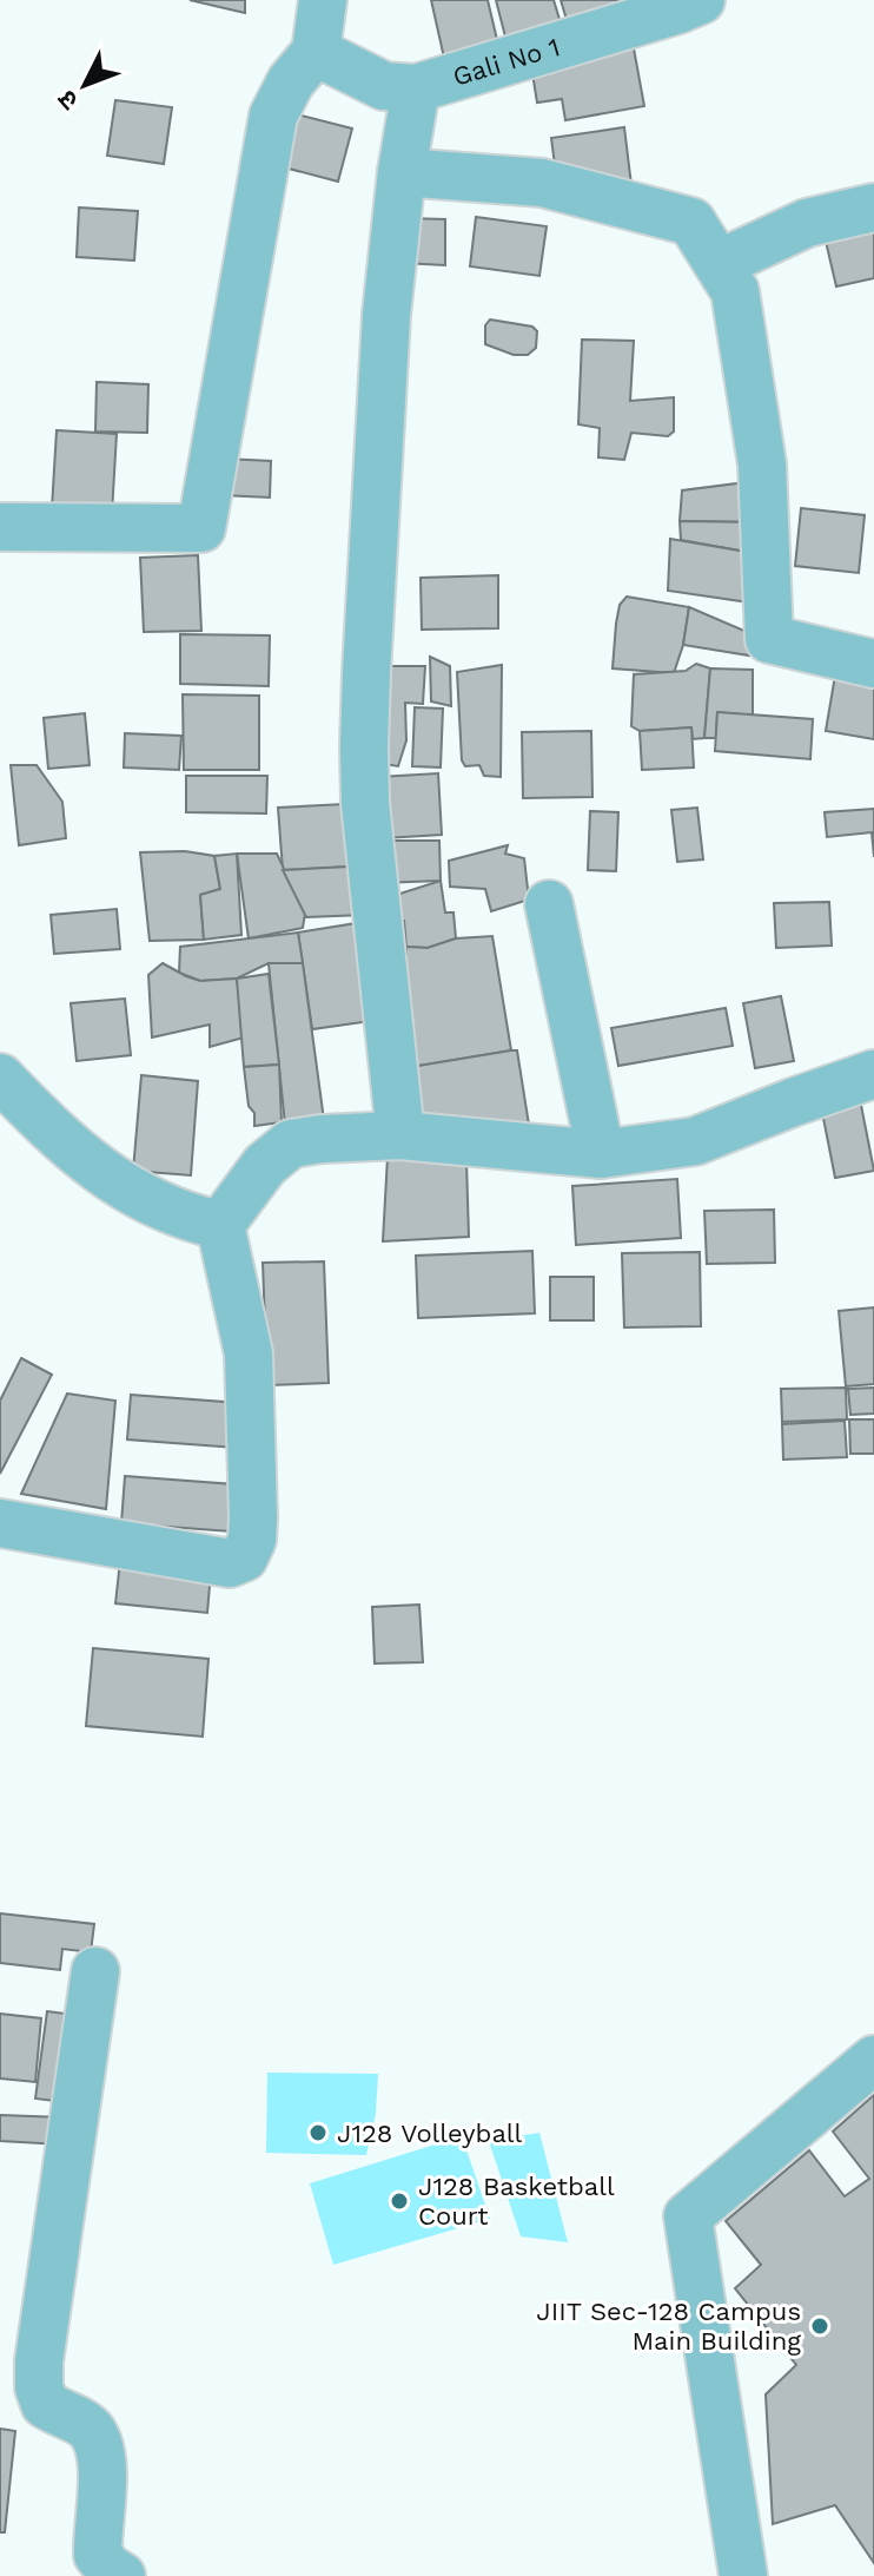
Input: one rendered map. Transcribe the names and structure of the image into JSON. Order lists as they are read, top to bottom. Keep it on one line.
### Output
{"streets":{"street":["Gali No 1"]},"places":["J128 Volleyball","J128 Basketball Court","JIIT Sec-128 Campus Main Building"],"north":"bottom left"}
